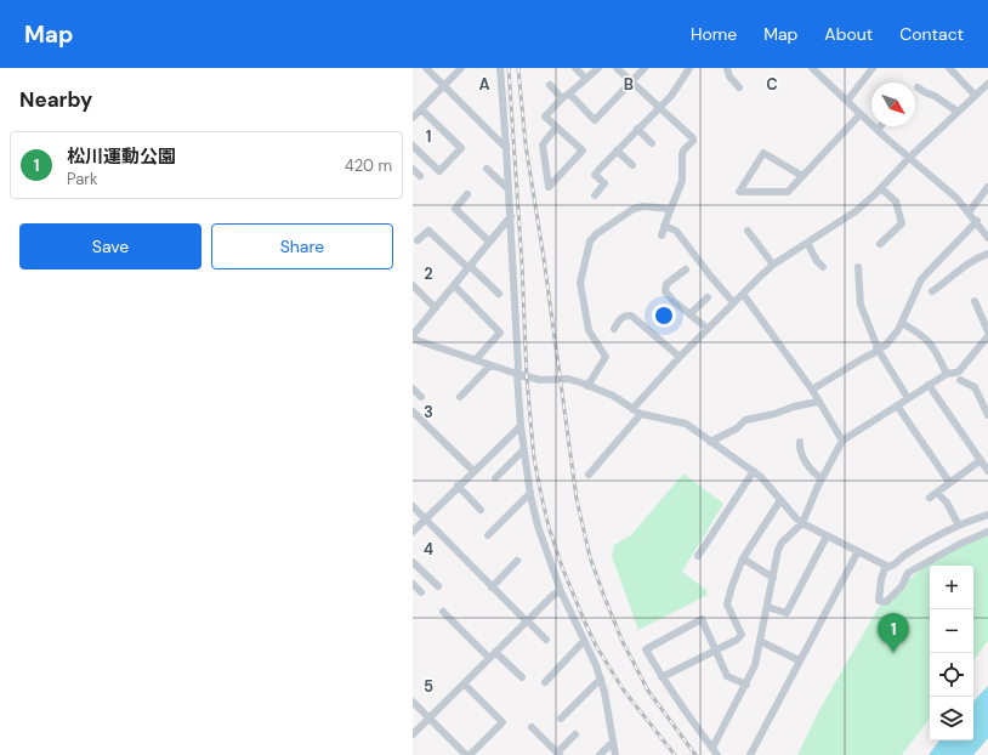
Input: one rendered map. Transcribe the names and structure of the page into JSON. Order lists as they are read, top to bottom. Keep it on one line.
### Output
{"north":"bottom right","page":{"header":"Map","nav":["Home","Map","About","Contact"],"heading":"Nearby","list":[{"mark":"1","name":"松川運動公園","note":"Park","value":"420 m"}],"buttons":["Save","Share"],"map_buttons":["+","−"],"pins":"1"},"grid":{"columns":["A","B","C"],"rows":["1","2","3","4","5"]}}
